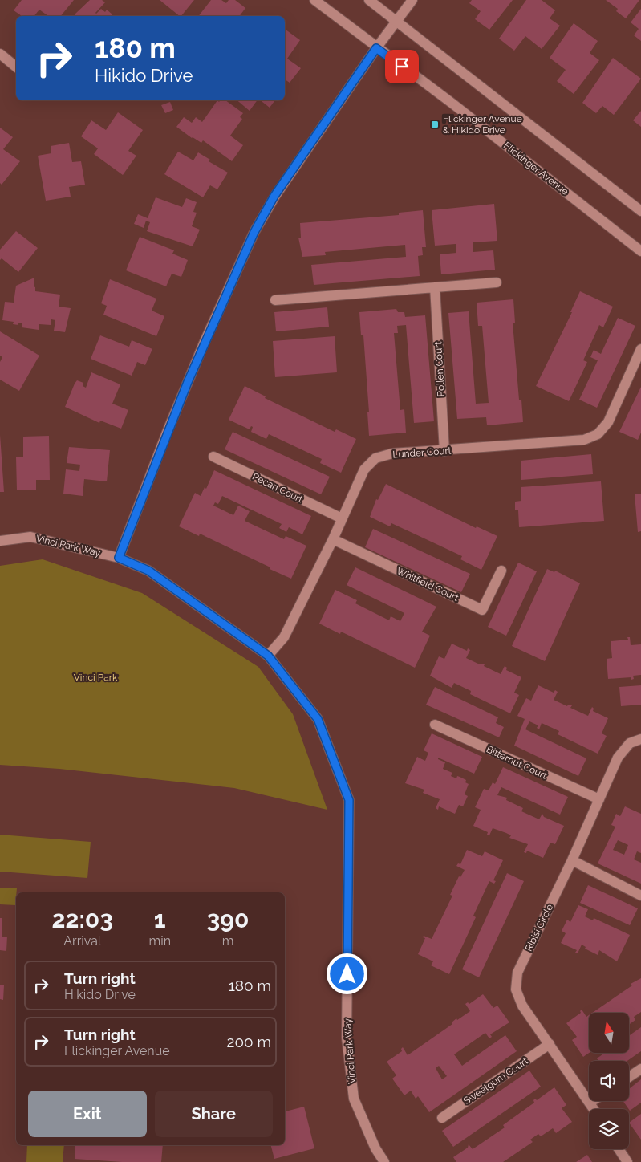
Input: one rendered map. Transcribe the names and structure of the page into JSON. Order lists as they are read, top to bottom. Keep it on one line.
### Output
{"streets":{"street":["Flickinger Avenue","Pollen Court","Lunder Court","Pecan Court","Vinci Park Way","Whitfield Court","Bitternut Court","Ribisi Circle","Sweetgum Court"]},"crossings":[["Pollen Court","Lunder Court"],["Lunder Court","Pecan Court"],["Lunder Court","Vinci Park Way"],["Lunder Court","Whitfield Court"],["Bitternut Court","Ribisi Circle"],["Ribisi Circle","Sweetgum Court"]],"parks":["Vinci Park"],"places":{"transit":["Flickinger Avenue & Hikido Drive"]},"north":"top","page":{"turn":["180 m","Hikido Drive"],"eta":["22:03","Arrival","1","min","390","m"],"list":[{"name":"Turn right","note":"Hikido Drive","value":"180 m"},{"name":"Turn right","note":"Flickinger Avenue","value":"200 m"}],"buttons":["Exit","Share"]}}
